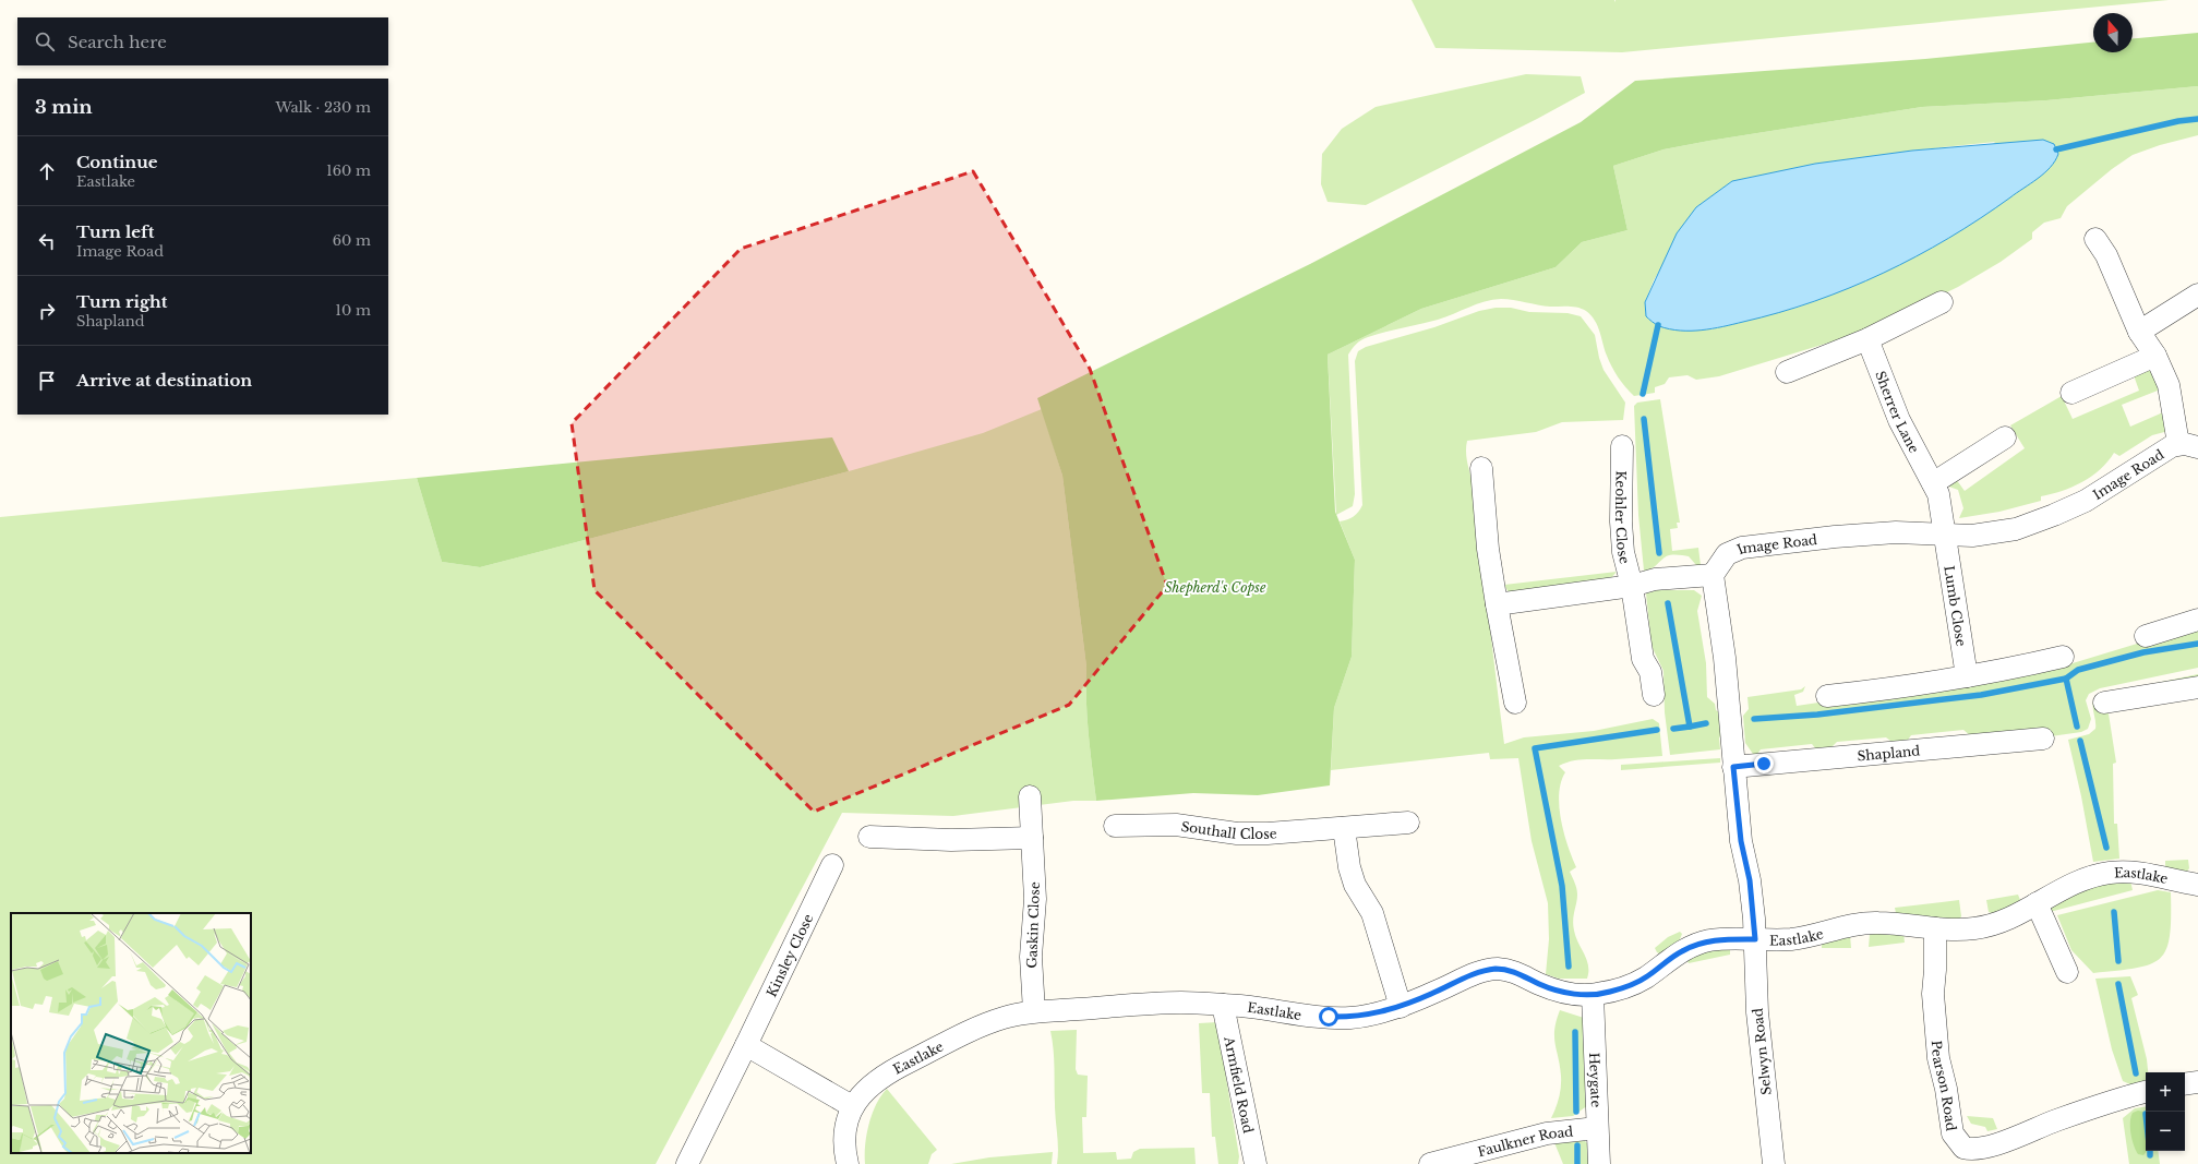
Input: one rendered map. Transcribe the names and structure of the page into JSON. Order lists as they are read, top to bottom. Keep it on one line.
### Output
{"streets":{"street":["Sherrer Lane","Image Road","Keohler Close","Lumb Close","Shapland","Southall Close","Eastlake","Gaskin Close","Kinsley Close","Selwyn Road","Heygate","Armfield Road","Pearson Road","Faulkner Road"]},"crossings":[["Sherrer Lane","Image Road"],["Sherrer Lane","Lumb Close"],["Image Road","Lumb Close"],["Eastlake","Gaskin Close"],["Eastlake","Selwyn Road"],["Eastlake","Heygate"],["Eastlake","Armfield Road"],["Eastlake","Pearson Road"],["Heygate","Faulkner Road"]],"parks":["Shepherd's Copse"],"north":"top","page":{"search":"Search here","heading":["3 min","Walk · 230 m"],"list":[["Continue","Eastlake","160 m"],["Turn left","Image Road","60 m"],["Turn right","Shapland","10 m"],"Arrive at destination"],"map_buttons":["+","−"]}}
